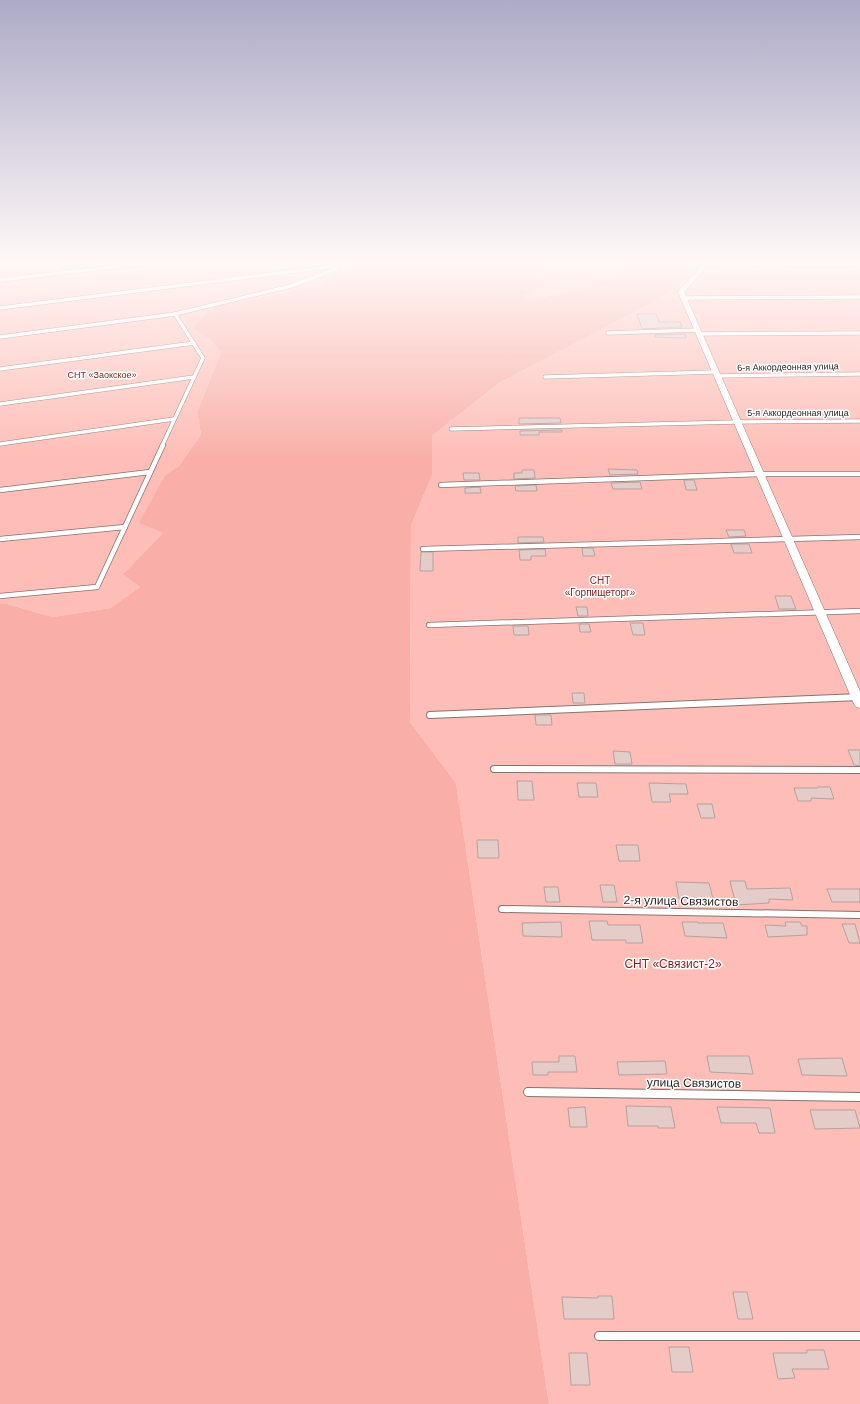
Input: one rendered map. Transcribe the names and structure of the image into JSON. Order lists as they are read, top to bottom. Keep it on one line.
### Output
{"streets":{"lane":["6-я Аккордеонная улица","5-я Аккордеонная улица","2-я улица Связистов","улица Связистов"]},"parks":["СНТ «Заокское»","СНТ «Горпищеторг»","СНТ «Связист-2»"]}
